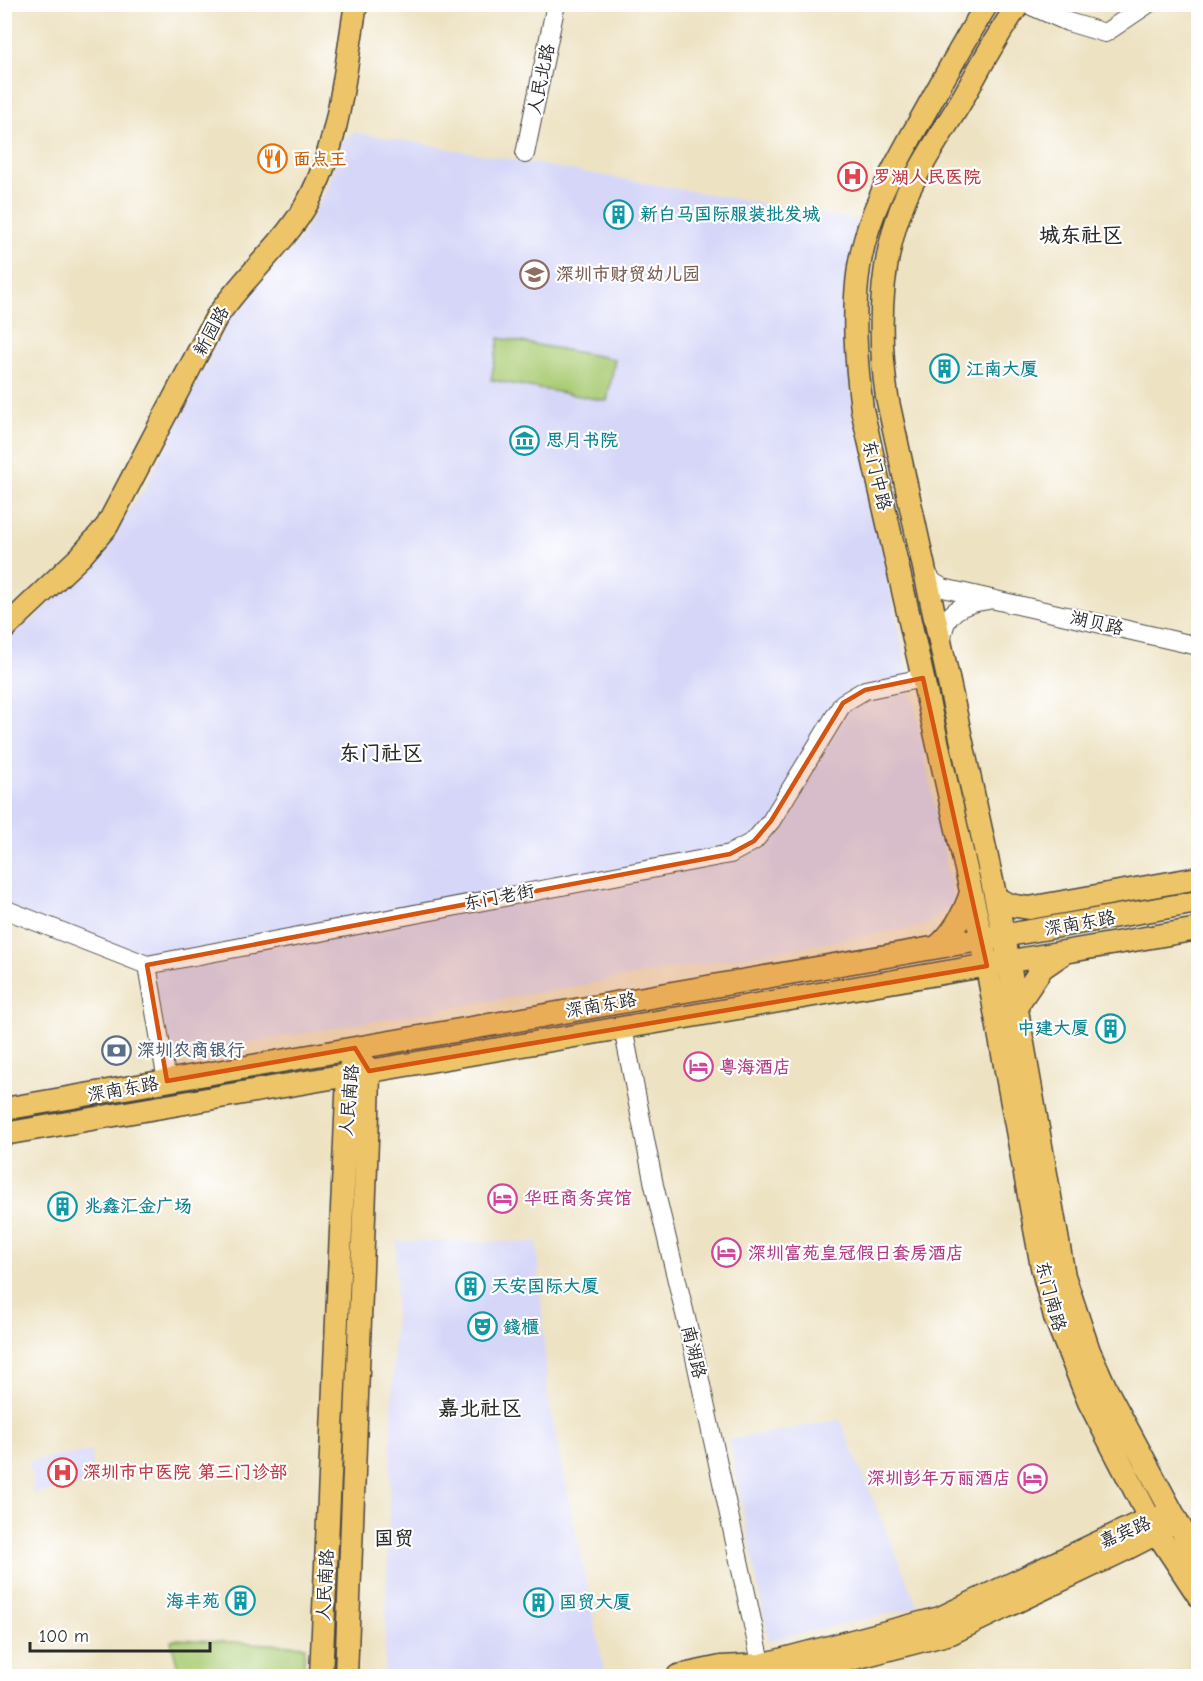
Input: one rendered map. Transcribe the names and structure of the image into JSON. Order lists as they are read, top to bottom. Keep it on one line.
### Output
{"streets":{"main road":["新园路","东门中路","深南东路","人民南路","东门南路","嘉宾路"],"street":["人民北路","湖贝路","东门老街","南湖路"]},"crossings":[["东门中路","湖贝路"],["东门中路","东门老街"],["东门中路","深南东路"],["东门中路","东门南路"],["深南东路","人民南路"],["深南东路","东门南路"],["深南东路","南湖路"],["东门南路","嘉宾路"],["南湖路","嘉宾路"]],"districts":["城东社区","东门社区","嘉北社区","国贸"],"places":{"restaurant":["面点王"],"hospital":["罗湖人民医院","深圳市中医院 第三门诊部"],"building":["新白马国际服装批发城","江南大厦","中建大厦","兆鑫汇金广场","天安国际大厦","海丰苑","国贸大厦"],"school or university":["深圳市财贸幼儿园"],"museum":["思月书院"],"bank":["深圳农商银行"],"hotel":["粤海酒店","华旺商务宾馆","深圳富苑皇冠假日套房酒店","深圳彭年万丽酒店"],"theatre":["錢櫃"]},"scale_bar":"100 m"}
